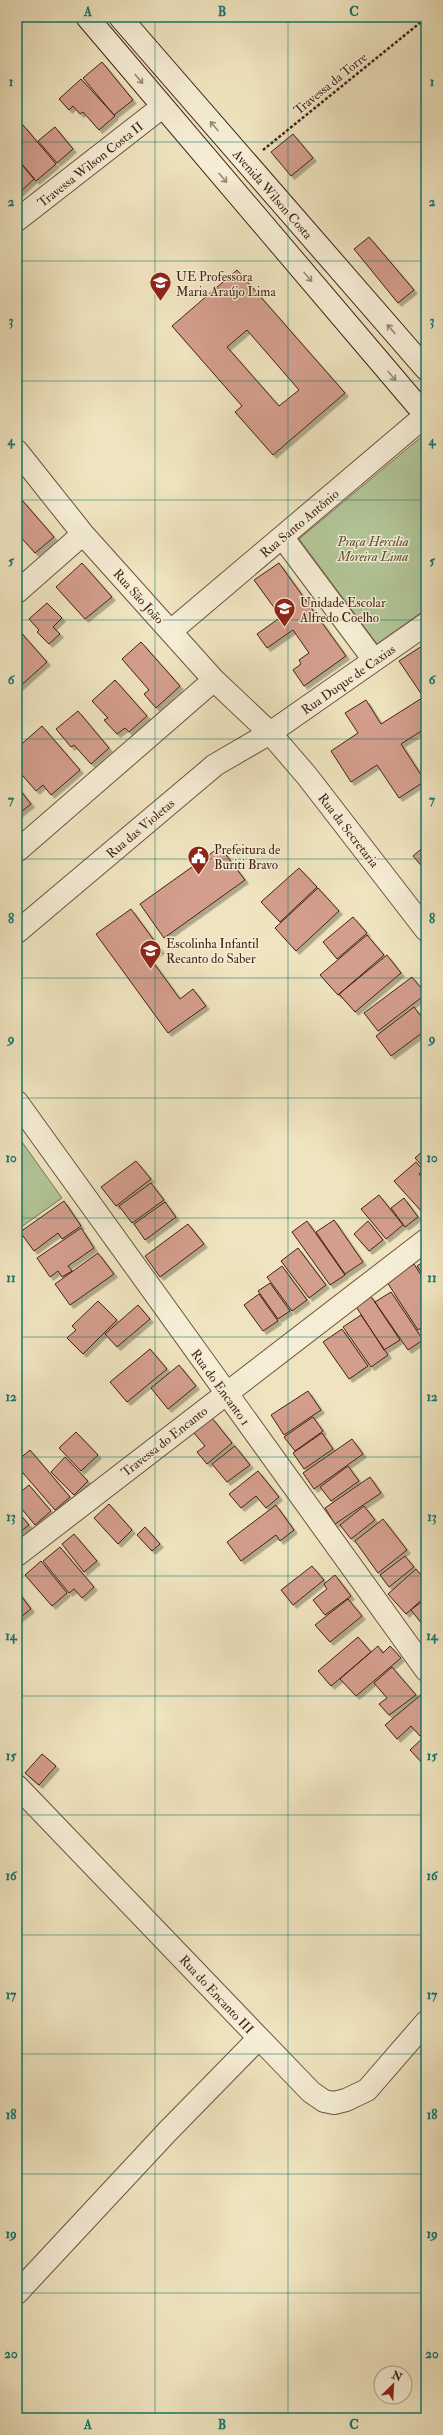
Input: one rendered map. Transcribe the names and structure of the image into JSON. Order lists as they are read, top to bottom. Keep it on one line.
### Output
{"streets":{"street":["Travessa Wilson Costa II","Avenida Wilson Costa","Rua Santo Antônio","Rua São João","Rua Duque de Caxias","Rua das Violetas","Rua da Secretaria","Rua do Encanto 1","Travessa do Encanto","Rua do Encanto III"],"path":["Travessa da Torre"]},"crossings":[["Travessa da Torre","Avenida Wilson Costa"],["Rua Santo Antônio","Rua São João"],["Rua São João","Rua Duque de Caxias"],["Rua São João","Rua das Violetas"],["Rua São João","Rua da Secretaria"],["Rua Duque de Caxias","Rua das Violetas"],["Rua Duque de Caxias","Rua da Secretaria"],["Rua das Violetas","Rua da Secretaria"],["Rua do Encanto 1","Travessa do Encanto"]],"parks":["Praça Hercilia Moreira Lima"],"places":{"school or university":["UE Professora Maria Araújo Lima","Unidade Escolar Alfredo Coelho","Escolinha Infantil Recanto do Saber"],"public building":["Prefeitura de Buriti Bravo"]},"north":"top right","grid":{"columns":["A","B","C"],"rows":["1","2","3","4","5","6","7","8","9","10","11","12","13","14","15","16","17","18","19","20"]}}
